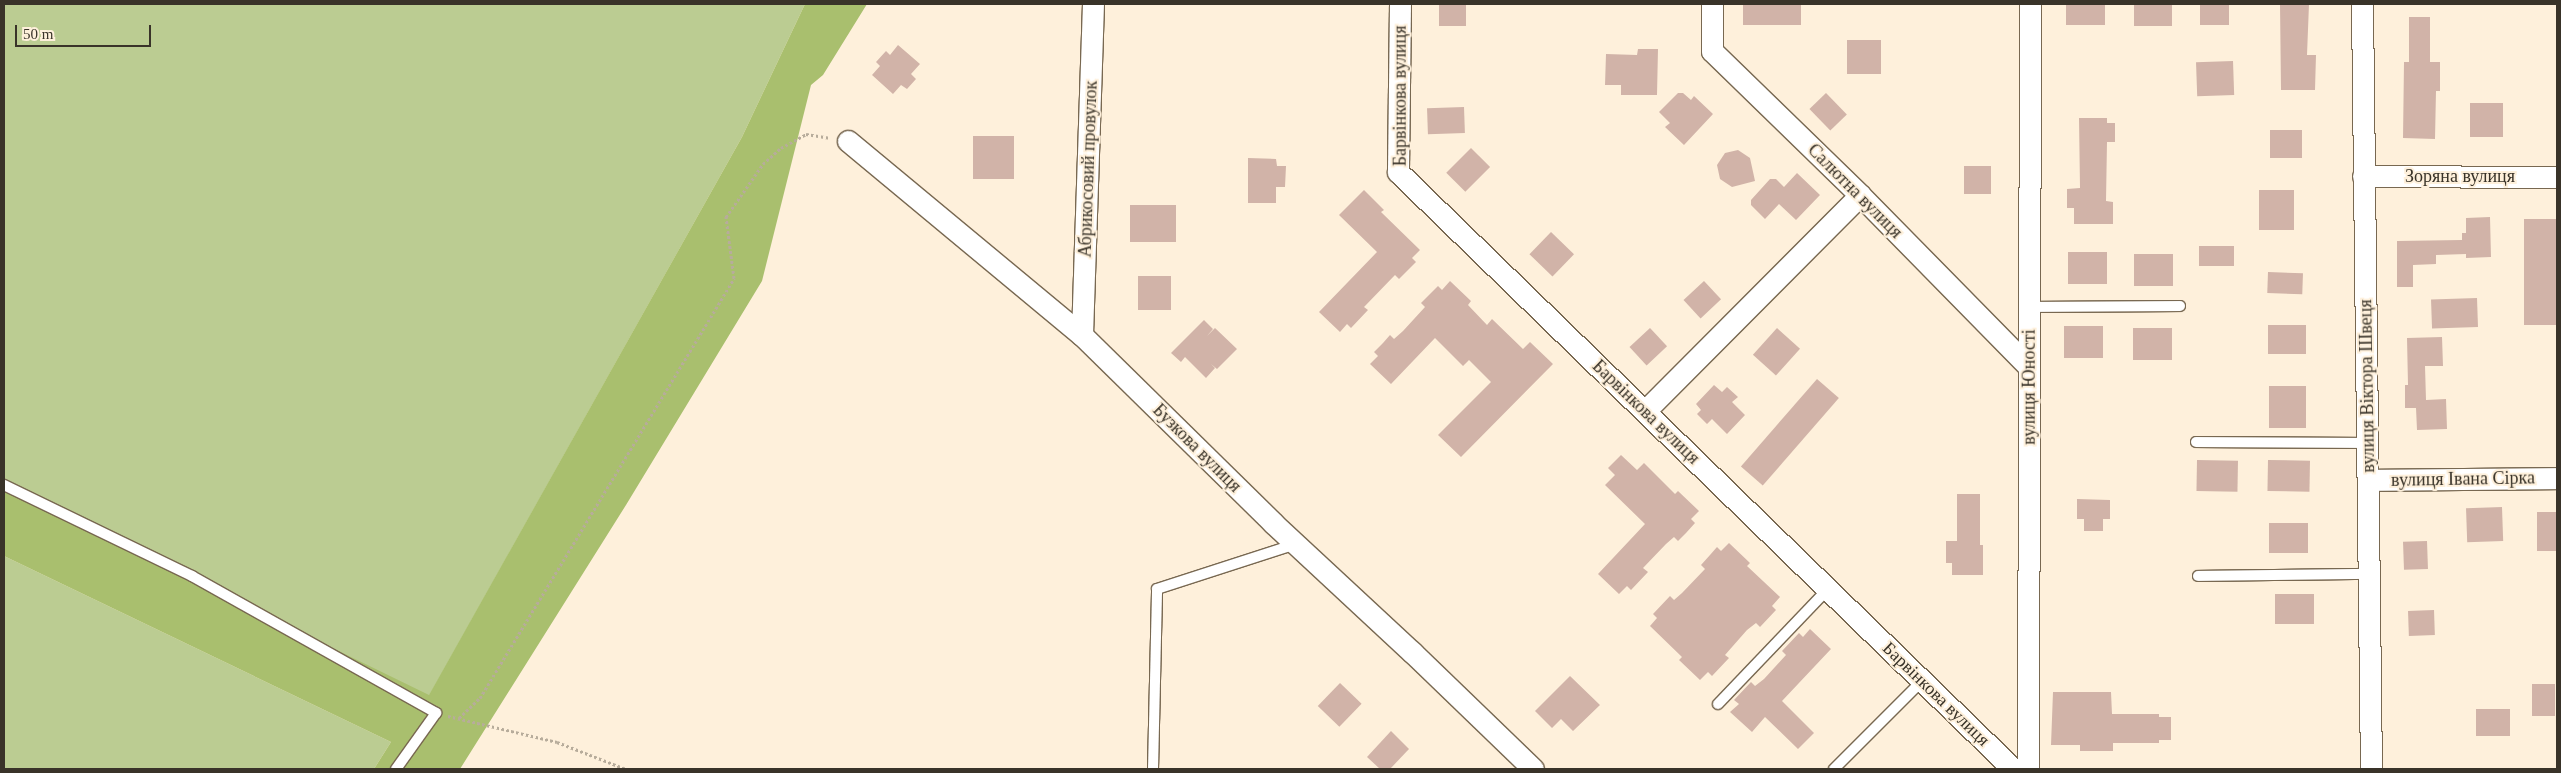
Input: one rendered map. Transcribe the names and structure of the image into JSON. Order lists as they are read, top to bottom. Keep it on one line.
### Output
{"streets":{"street":["Барвінкова вулиця","Абрикосовий провулок","Зоряна вулиця","Салютна вулиця","вулиця Віктора Швеця","вулиця Юності","Бузкова вулиця","вулиця Івана Сірка"]},"crossings":[["Абрикосовий провулок","Бузкова вулиця"],["Зоряна вулиця","вулиця Віктора Швеця"],["Салютна вулиця","вулиця Юності"],["вулиця Віктора Швеця","вулиця Івана Сірка"]],"scale_bar":"50 m"}
